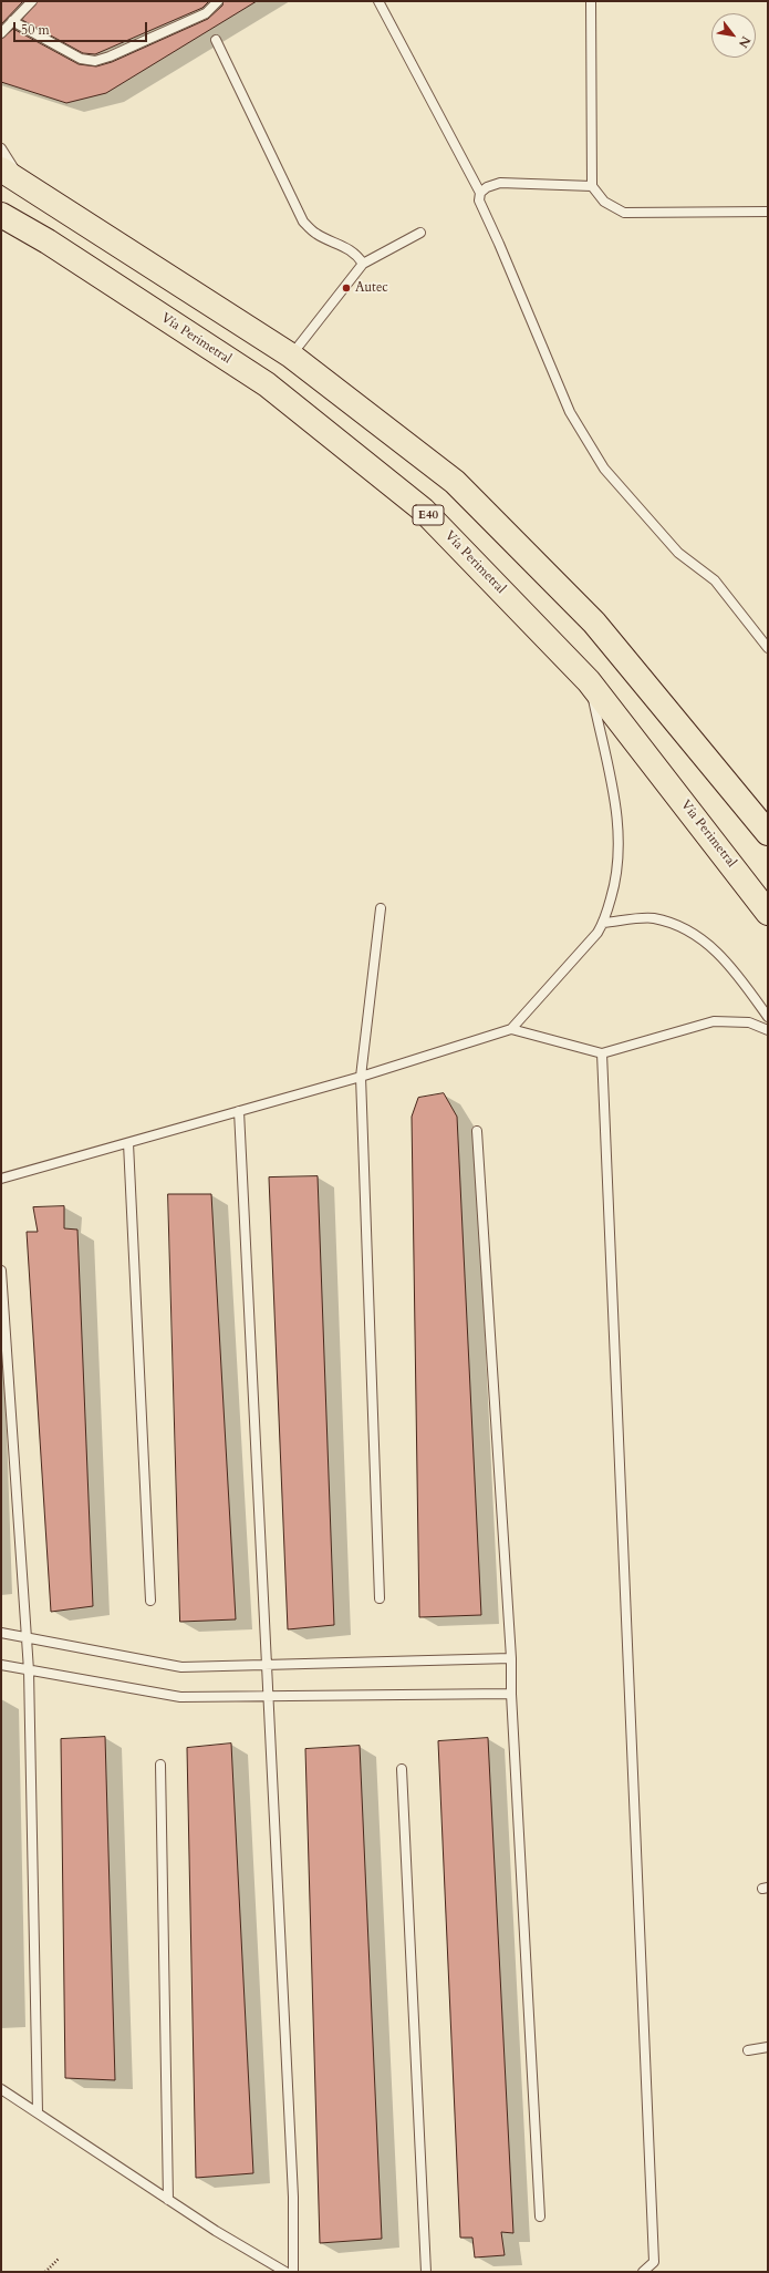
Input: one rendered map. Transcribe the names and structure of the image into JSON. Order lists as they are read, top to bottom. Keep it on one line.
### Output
{"streets":{"highway":["Vía Perimetral","E40"]},"places":["Autec"],"scale_bar":"50 m","north":"bottom right"}
